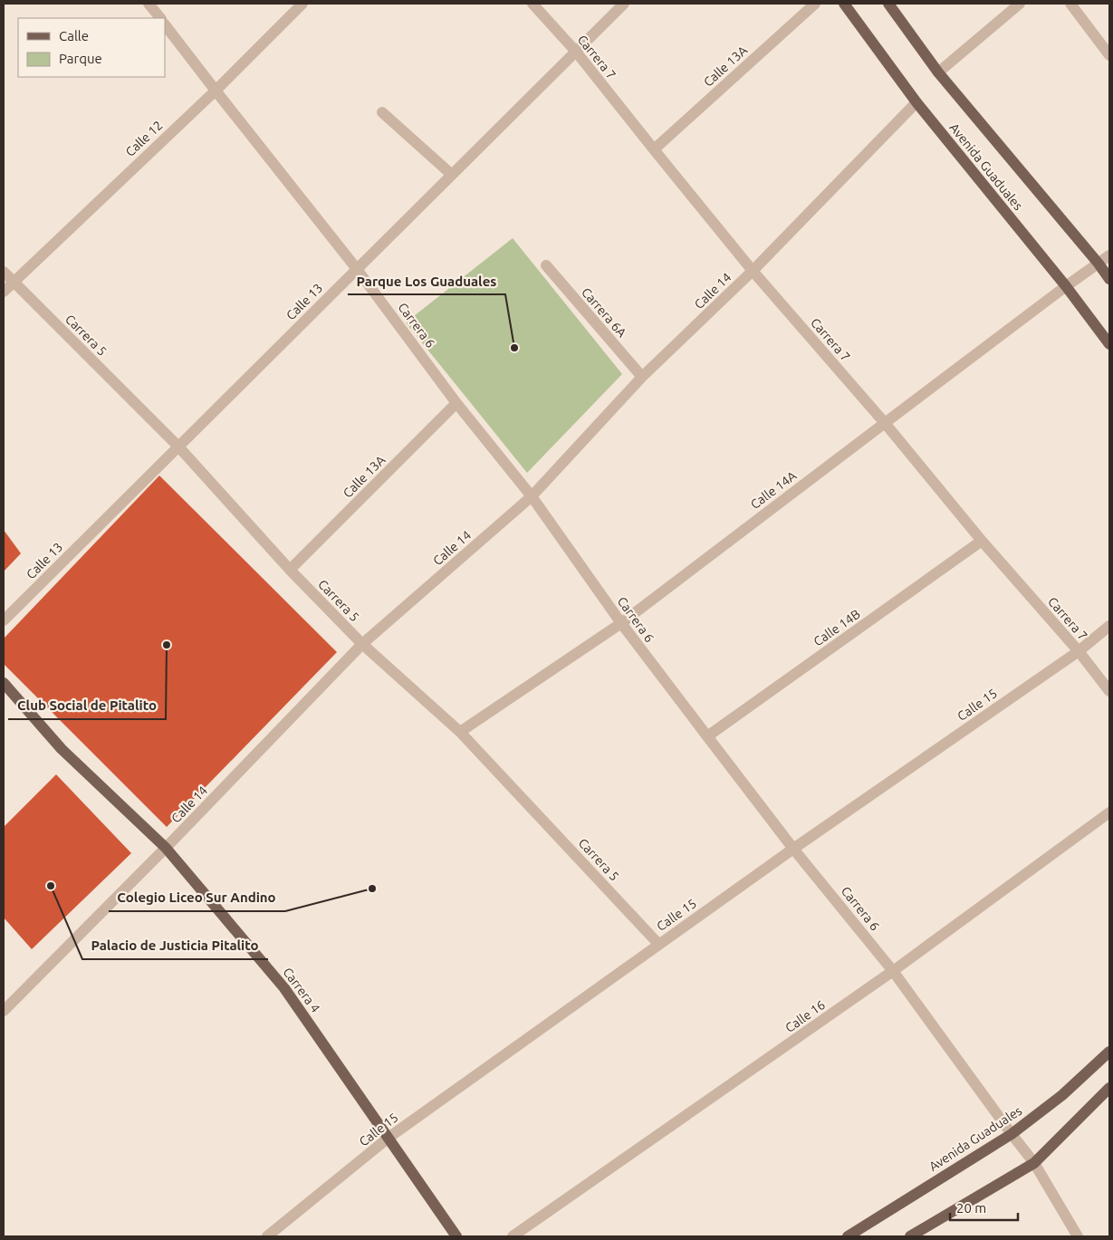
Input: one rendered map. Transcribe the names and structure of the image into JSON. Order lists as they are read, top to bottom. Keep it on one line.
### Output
{"streets":{"main road":["Avenida Guaduales","Carrera 4"],"street":["Carrera 7","Calle 13A","Calle 12","Calle 14","Calle 13","Carrera 6A","Carrera 6","Carrera 5","Calle 14A","Calle 14B","Calle 15","Calle 16"]},"crossings":[["Carrera 7","Calle 13A"],["Carrera 7","Calle 14"],["Carrera 7","Calle 13"],["Carrera 7","Calle 14A"],["Carrera 7","Calle 14B"],["Carrera 7","Calle 15"],["Calle 13A","Carrera 6"],["Calle 13A","Carrera 5"],["Calle 12","Carrera 6"],["Calle 12","Carrera 5"],["Avenida Guaduales","Calle 14"],["Avenida Guaduales","Carrera 6"],["Avenida Guaduales","Calle 14A"],["Calle 14","Carrera 6A"],["Calle 14","Carrera 6"],["Calle 14","Carrera 5"],["Calle 14","Carrera 4"],["Calle 13","Carrera 6"],["Calle 13","Carrera 5"],["Carrera 6","Calle 14A"],["Carrera 6","Calle 14B"],["Carrera 6","Calle 15"],["Carrera 6","Calle 16"],["Carrera 5","Calle 14A"],["Carrera 5","Calle 15"],["Calle 15","Carrera 4"]],"places":["Parque Los Guaduales","Club Social de Pitalito","Palacio de Justicia Pitalito","Colegio Liceo Sur Andino"],"legend":["Calle","Parque"],"scale_bar":"20 m"}
